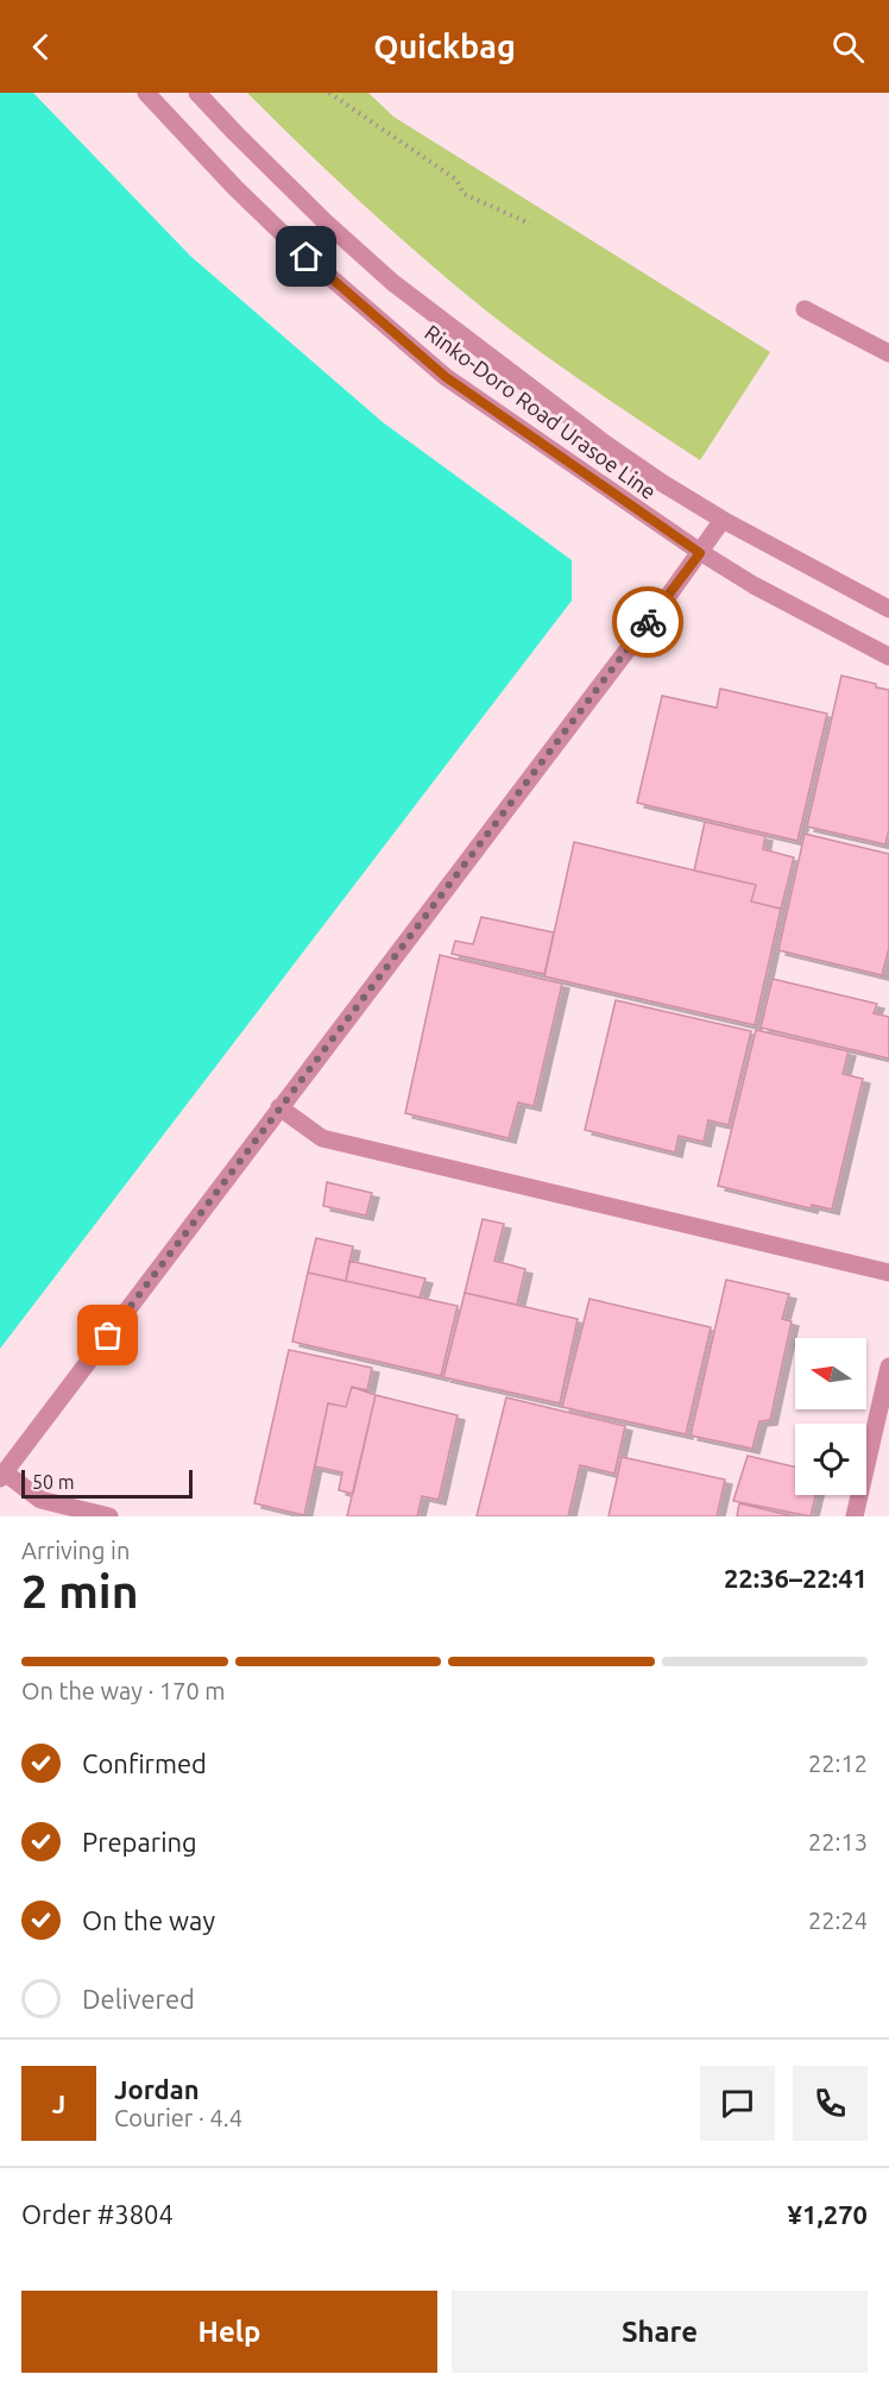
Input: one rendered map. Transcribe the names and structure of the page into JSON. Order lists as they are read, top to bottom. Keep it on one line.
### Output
{"streets":{"street":["Rinko-Doro Road Urasoe Line"]},"scale_bar":"50 m","north":"left","page":{"header":"Quickbag","scale":"50 m","heading":["2 min","Arriving in","22:36–22:41"],"panel":["Jordan","Courier · 4.4","Order #3804","¥1,270"],"bar":"On the way · 170 m","list":[["Confirmed","22:12"],["Preparing","22:13"],["On the way","22:24"],"Delivered"],"round":"J","buttons":["Help","Share"]}}
